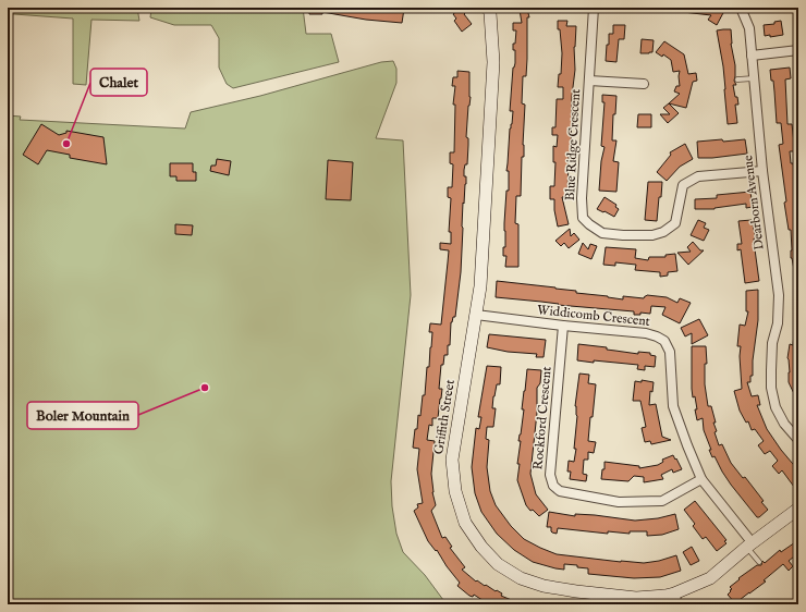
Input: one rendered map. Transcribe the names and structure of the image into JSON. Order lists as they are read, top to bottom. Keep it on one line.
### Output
{"streets":{"street":["Blue Ridge Crescent","Dearborn Avenue","Widdicomb Crescent","Griffith Street","Rockford Crescent"]},"crossings":[["Blue Ridge Crescent","Dearborn Avenue"],["Widdicomb Crescent","Griffith Street"],["Widdicomb Crescent","Rockford Crescent"]],"places":["Chalet","Boler Mountain"]}
